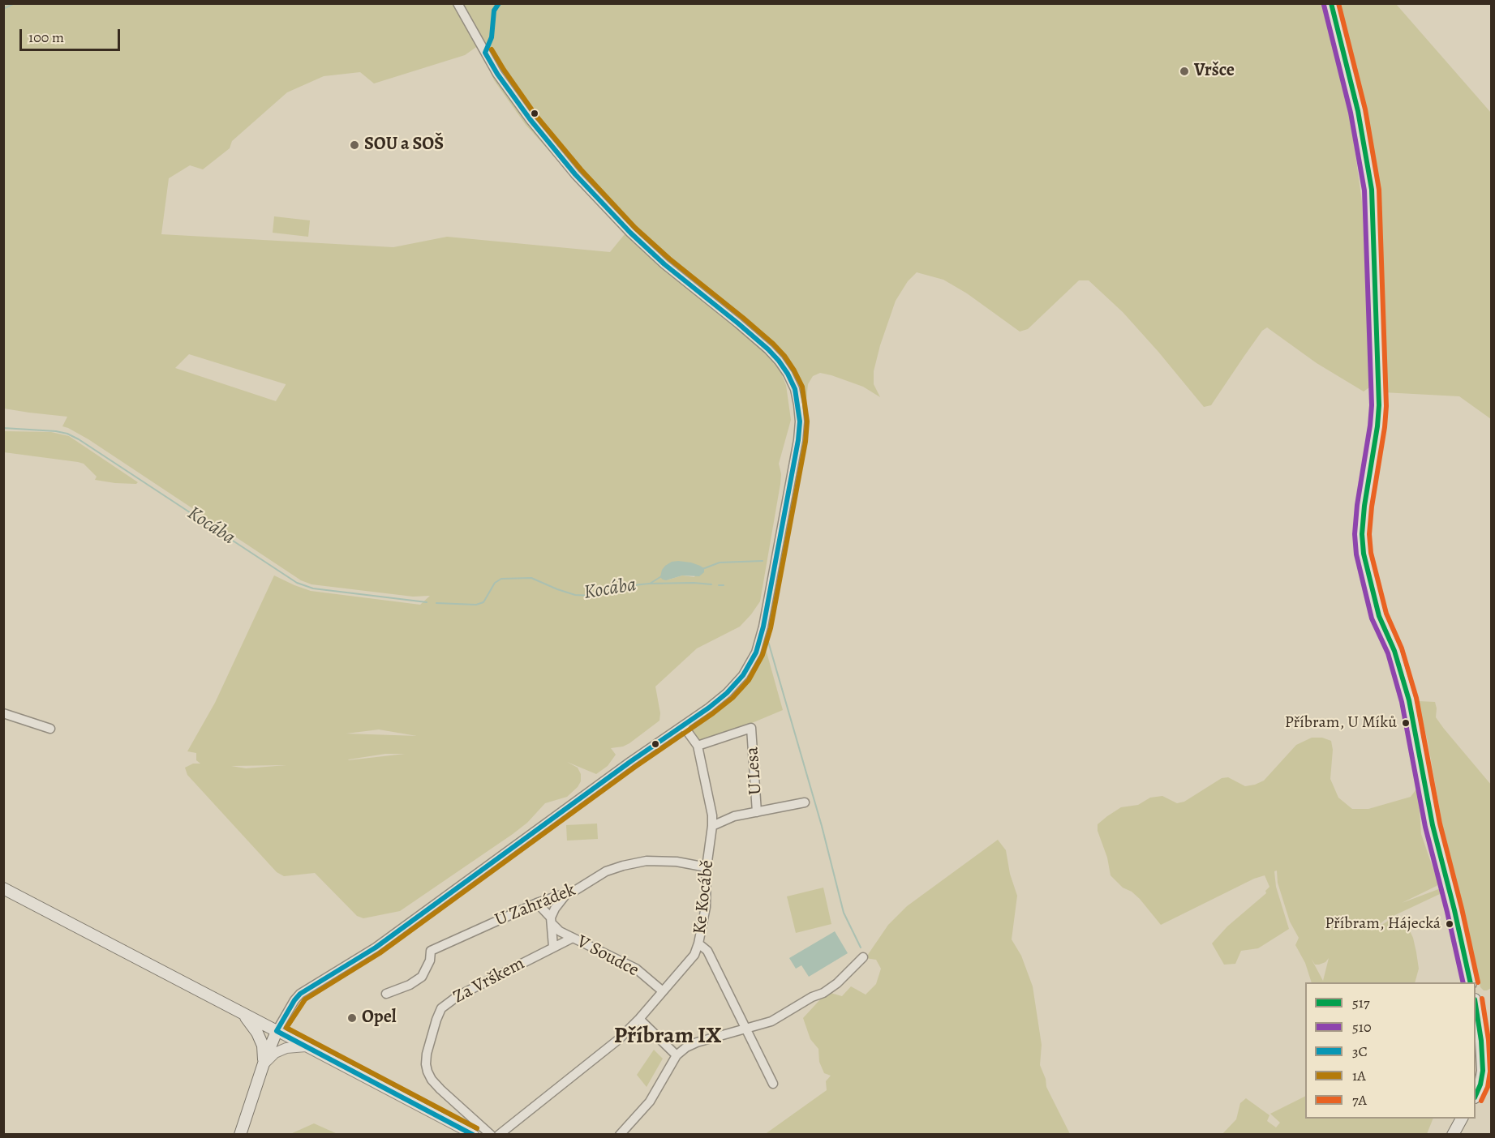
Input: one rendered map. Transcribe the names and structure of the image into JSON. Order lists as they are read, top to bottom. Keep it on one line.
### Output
{"streets":{"street":["U Lesa","Ke Kocábě","U Zahrádek","V Soudce","Za Vrškem"]},"crossings":[["U Lesa","Ke Kocábě"],["Ke Kocábě","U Zahrádek"],["Ke Kocábě","V Soudce"],["U Zahrádek","V Soudce"],["V Soudce","Za Vrškem"]],"districts":["Příbram IX"],"water":["Kocába"],"places":["Vršce","SOU a SOŠ","Příbram, U Míků","Příbram, Hájecká","Opel"],"lines":["transit line 517","transit line 3C","transit line 7A","transit line 510","transit line 1A"],"legend":["517","510","3C","1A","7A"],"scale_bar":"100 m"}
